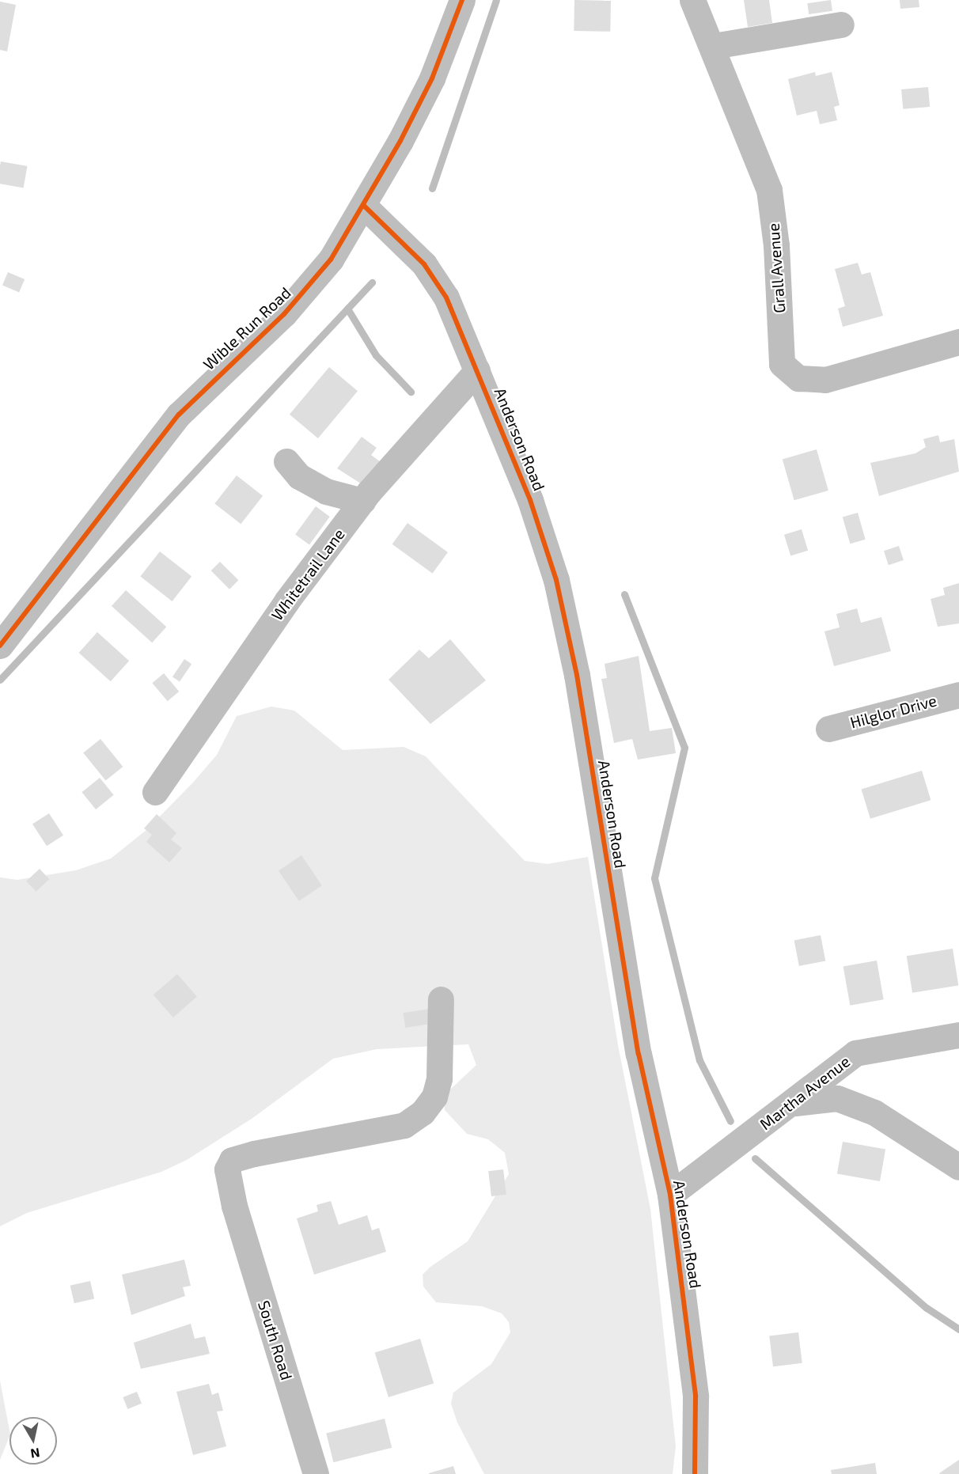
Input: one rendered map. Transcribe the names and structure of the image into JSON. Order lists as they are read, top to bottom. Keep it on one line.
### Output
{"streets":{"street":["Grall Avenue","Wible Run Road","Anderson Road","Whitetrail Lane","Hilglor Drive","Martha Avenue","South Road"]},"crossings":[["Wible Run Road","Anderson Road"],["Anderson Road","Whitetrail Lane"],["Anderson Road","Martha Avenue"]],"north":"bottom"}
